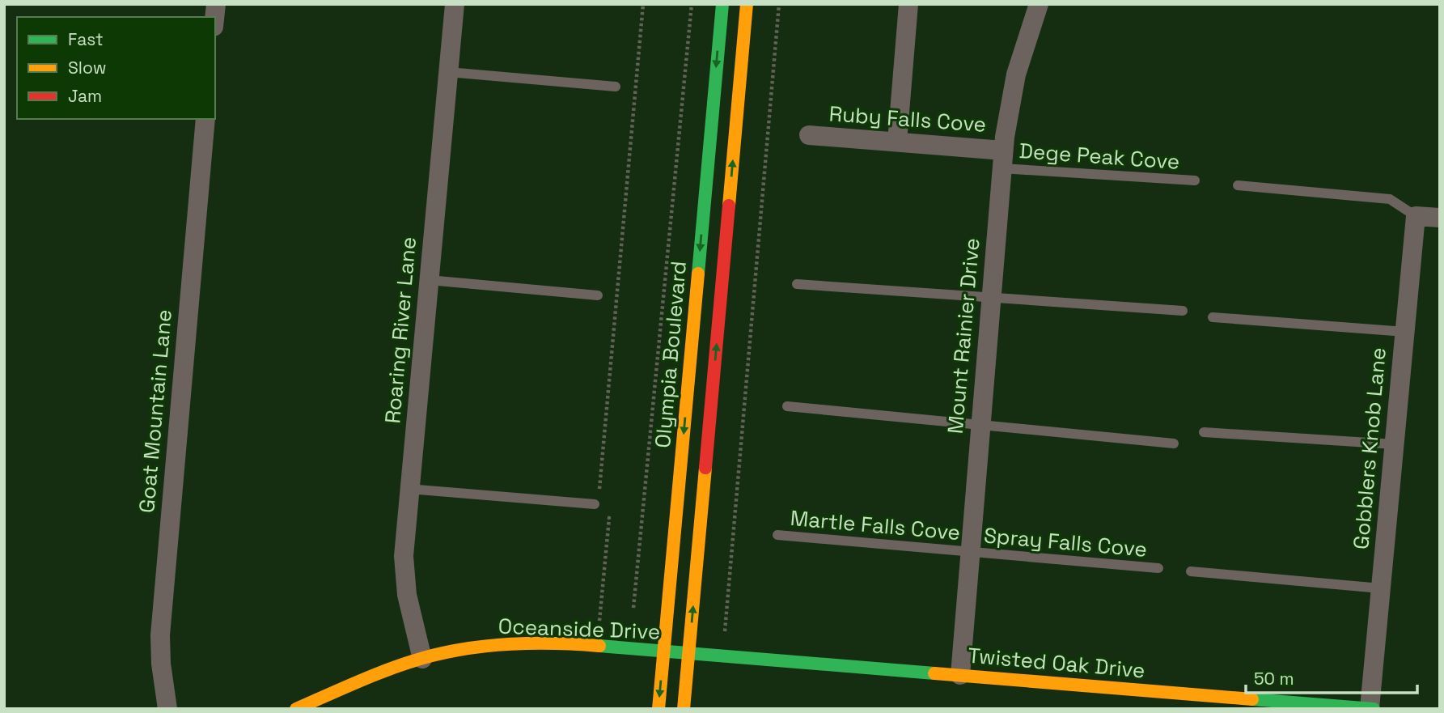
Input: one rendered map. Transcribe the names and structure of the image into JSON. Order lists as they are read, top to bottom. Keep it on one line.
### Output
{"streets":{"street":["Ruby Falls Cove","Roaring River Lane","Mount Rainier Drive","Olympia Boulevard","Goat Mountain Lane","Gobblers Knob Lane","Oceanside Drive","Twisted Oak Drive"],"lane":["Dege Peak Cove","Martle Falls Cove","Spray Falls Cove"]},"crossings":[["Ruby Falls Cove","Dege Peak Cove"],["Ruby Falls Cove","Mount Rainier Drive"],["Dege Peak Cove","Mount Rainier Drive"],["Roaring River Lane","Oceanside Drive"],["Mount Rainier Drive","Martle Falls Cove"],["Mount Rainier Drive","Spray Falls Cove"],["Mount Rainier Drive","Twisted Oak Drive"],["Olympia Boulevard","Oceanside Drive"],["Gobblers Knob Lane","Twisted Oak Drive"],["Martle Falls Cove","Spray Falls Cove"],["Oceanside Drive","Twisted Oak Drive"]],"legend":["Fast","Slow","Jam"],"scale_bar":"50 m"}
